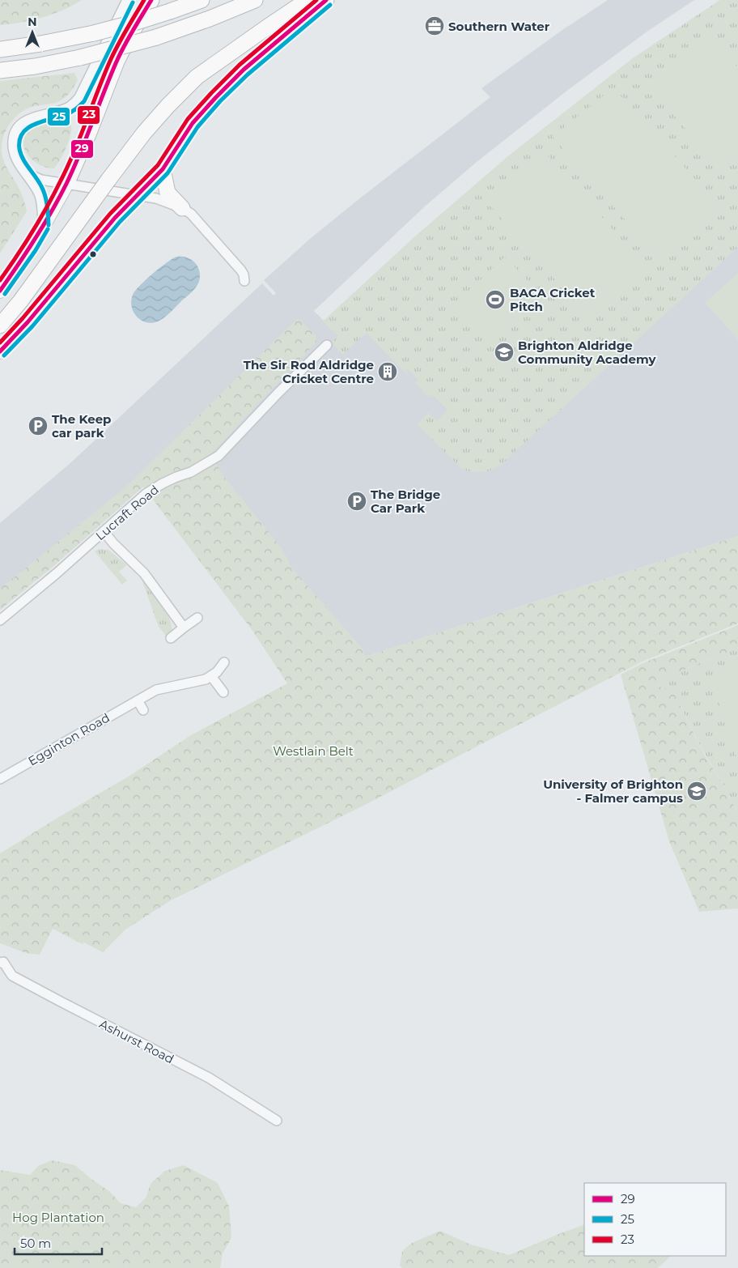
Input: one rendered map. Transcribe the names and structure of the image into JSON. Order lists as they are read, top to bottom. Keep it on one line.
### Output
{"streets":{"street":["Lucraft Road","Egginton Road","Ashurst Road"]},"parks":["Westlain Belt","Hog Plantation"],"places":{"office":["Southern Water"],"sports":["BACA Cricket Pitch"],"school or university":["Brighton Aldridge Community Academy","University of Brighton - Falmer campus"],"building":["The Sir Rod Aldridge Cricket Centre"],"parking":["The Keep car park","The Bridge Car Park"]},"lines":["transit line 29","transit line 23","transit line 25"],"legend":["29","25","23"],"scale_bar":"50 m","north":"top"}
